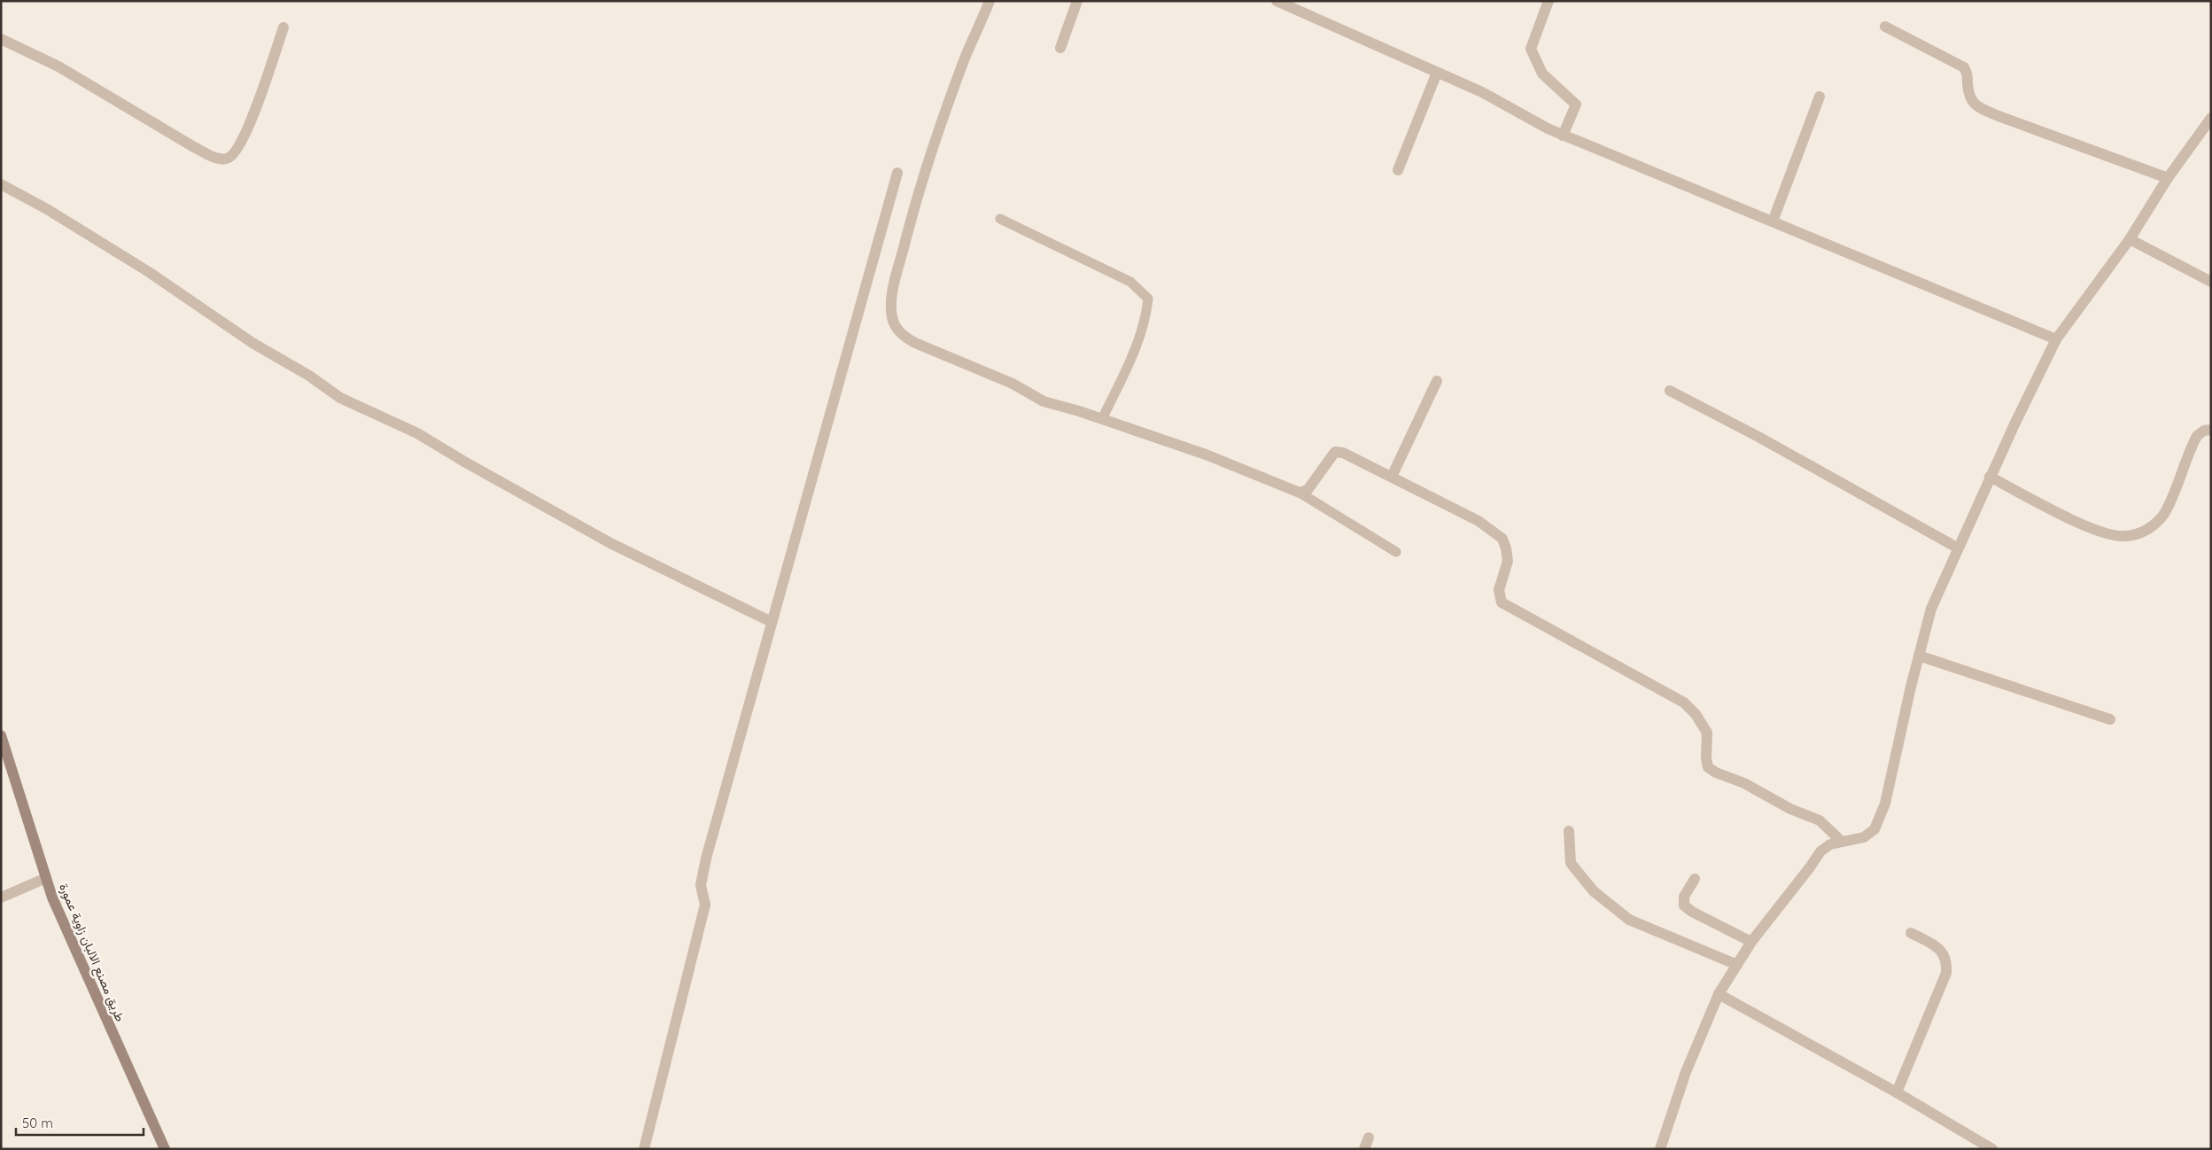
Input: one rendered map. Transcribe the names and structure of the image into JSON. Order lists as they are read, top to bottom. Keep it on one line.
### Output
{"streets":{"main road":["طريق مصنع الالبان زاوية عمورة"]},"scale_bar":"50 m"}
